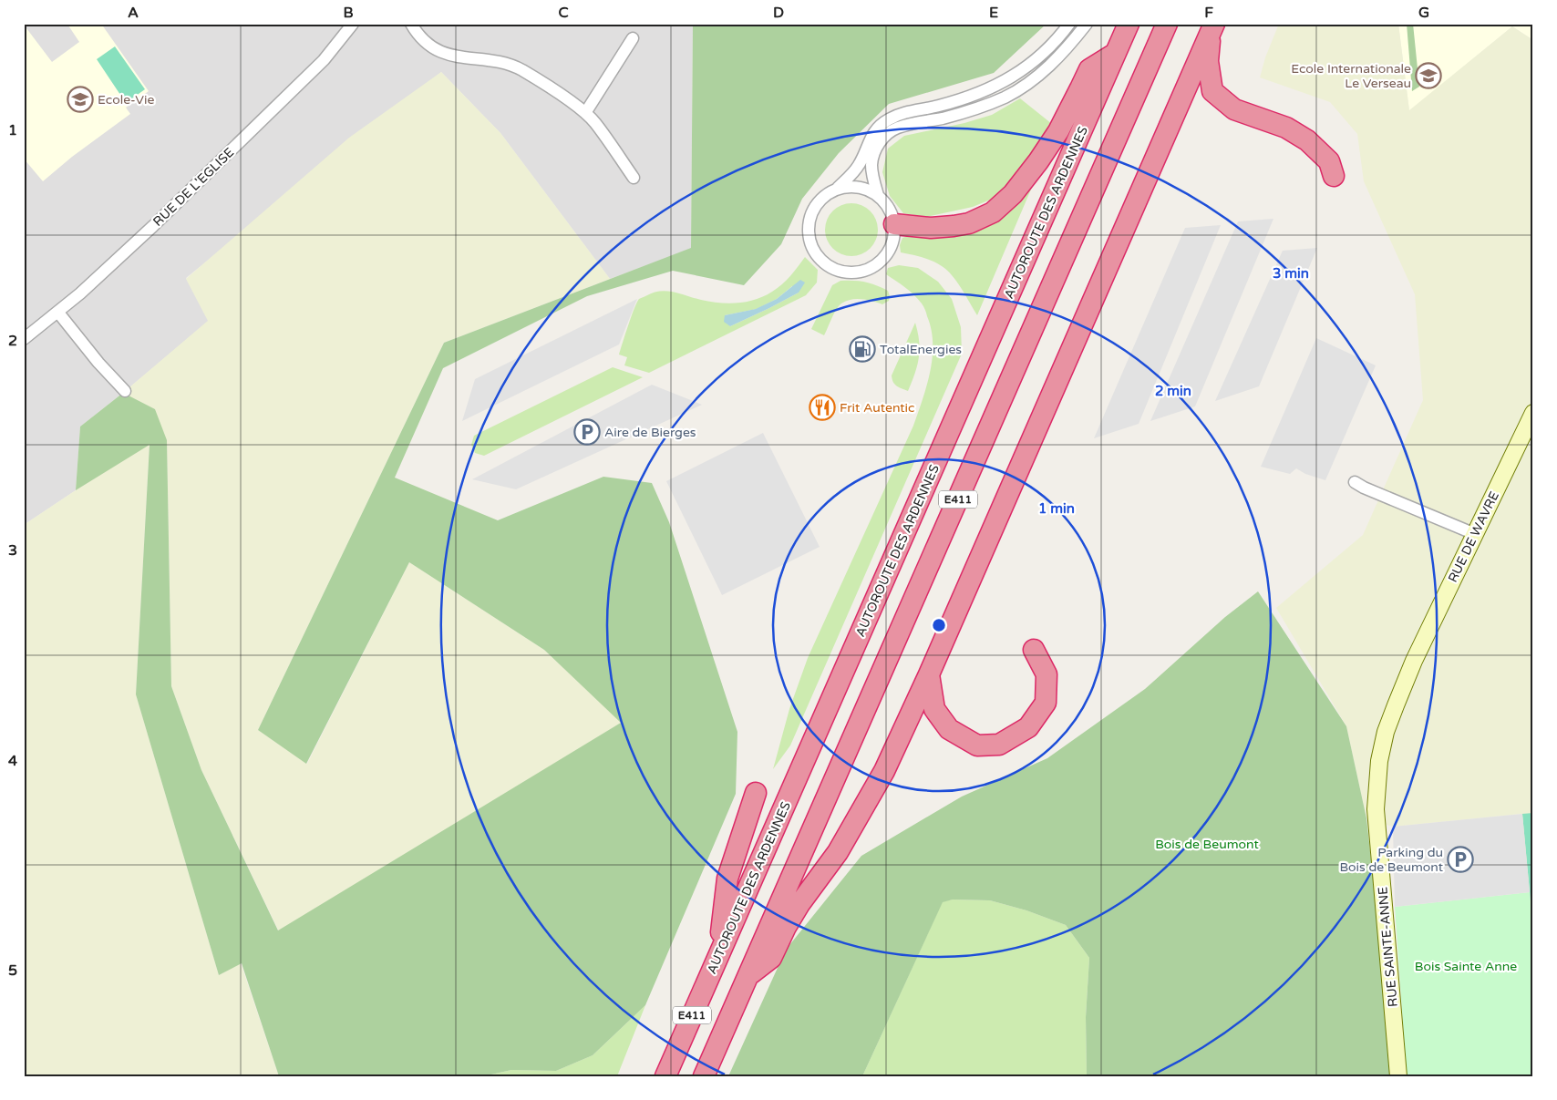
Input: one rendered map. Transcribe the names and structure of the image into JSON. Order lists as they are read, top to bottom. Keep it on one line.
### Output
{"streets":{"highway":["AUTOROUTE DES ARDENNES","E411"],"street":["RUE DE L'EGLISE","RUE DE WAVRE","RUE SAINTE-ANNE"]},"crossings":[["RUE DE WAVRE","RUE SAINTE-ANNE"]],"parks":["Bois de Beumont","Bois Sainte Anne"],"places":{"school or university":["Ecole Internationale Le Verseau","Ecole-Vie"],"fuel station":["TotalEnergies"],"restaurant":["Frit Autentic"],"parking":["Aire de Bierges","Parking du Bois de Beumont"]},"grid":{"columns":["A","B","C","D","E","F","G"],"rows":["1","2","3","4","5"]},"rings":["3 min","2 min","1 min"]}
